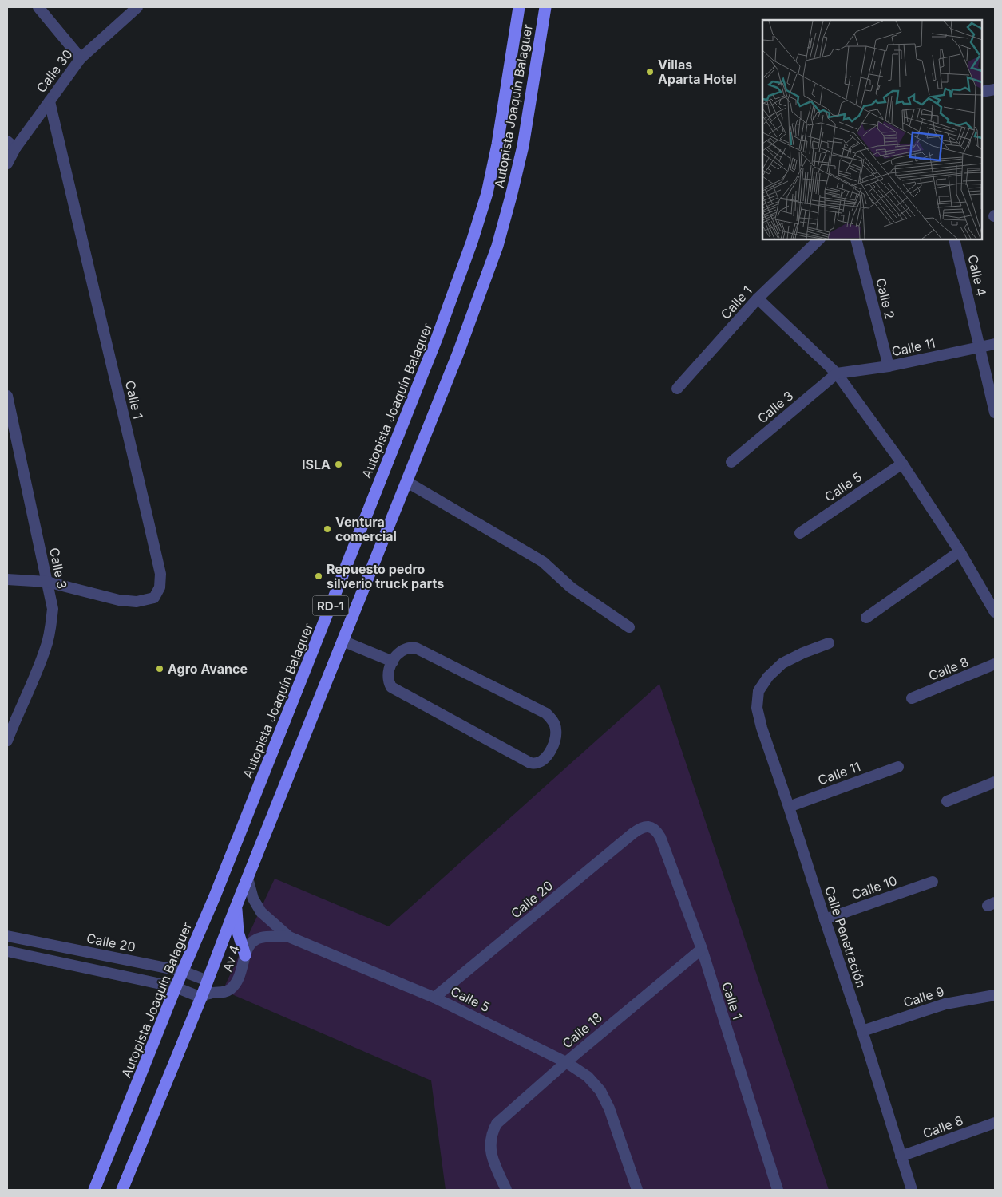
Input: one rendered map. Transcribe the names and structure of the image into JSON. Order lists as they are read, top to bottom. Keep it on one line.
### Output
{"streets":{"highway":["Autopista Joaquín Balaguer","RD-1"],"street":["Calle 30","Calle 4","Calle 2","Calle 1","Calle 11","Calle 3","Calle 5","Calle 8","Calle 10","Calle 20","Calle Penetración","Av 4","Calle 9","Calle 18"]},"crossings":[["Calle 30","Calle 1"],["Autopista Joaquín Balaguer","Calle 5"],["Autopista Joaquín Balaguer","Calle 20"],["Autopista Joaquín Balaguer","Av 4"],["Calle 4","Calle 11"],["Calle 2","Calle 11"],["Calle 1","Calle 3"],["Calle 1","Calle 20"],["Calle 1","Calle 18"],["Calle 11","Calle 3"],["Calle 11","Calle Penetración"],["Calle 5","Calle 20"],["Calle 5","Av 4"],["Calle 5","Calle 18"],["Calle 8","Calle Penetración"],["Calle 10","Calle Penetración"],["Calle Penetración","Calle 9"]],"places":["Villas Aparta Hotel","ISLA","Ventura comercial","Repuesto pedro silverio truck parts","Agro Avance"]}
